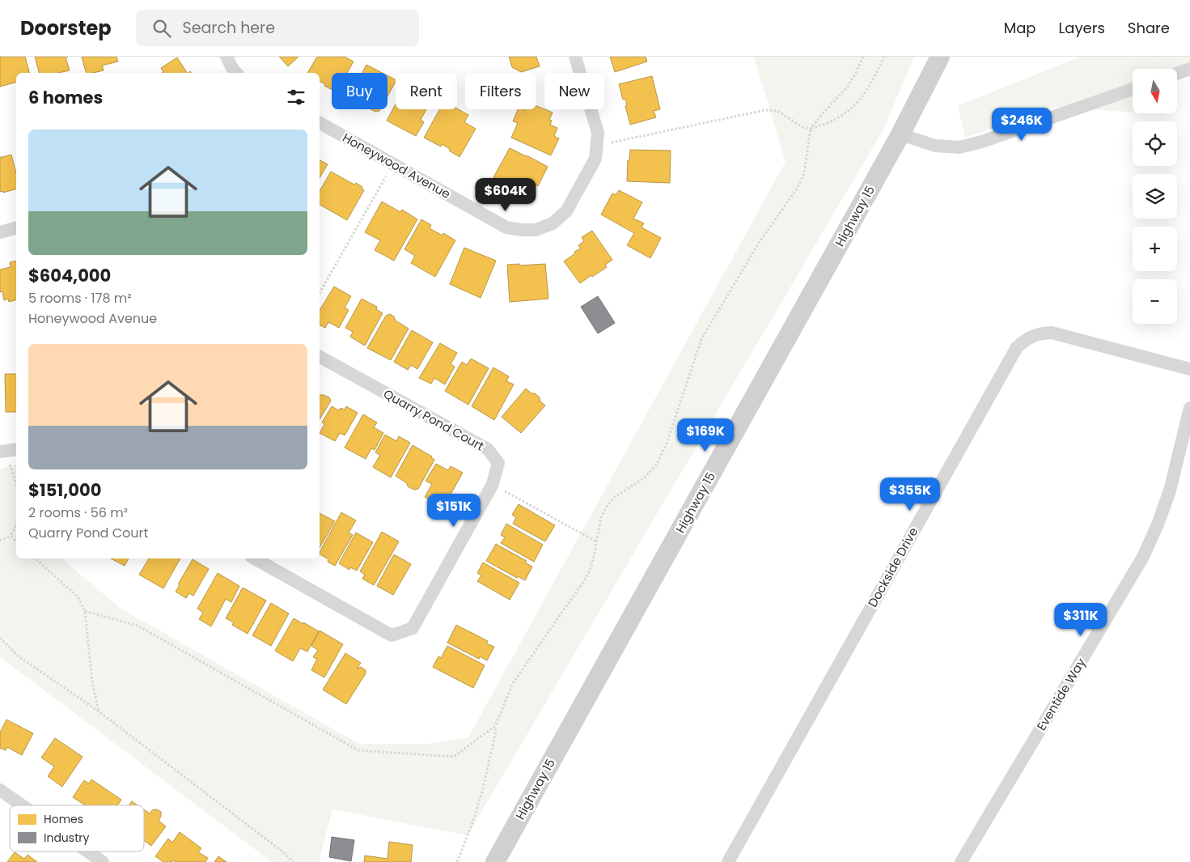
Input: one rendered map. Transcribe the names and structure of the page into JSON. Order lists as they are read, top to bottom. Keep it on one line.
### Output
{"streets":{"main road":["Highway 15"],"street":["Honeywood Avenue","Quarry Pond Court","Dockside Drive","Eventide Way"]},"legend":["Homes","Industry"],"north":"bottom","page":{"header":"Doorstep","search":"Search here","nav":["Map","Layers","Share"],"map_buttons":["+","−"],"chip":["Buy","Rent","Filters","New"],"heading":"6 homes","price":["$246K","$604K","$169K","$355K","$151K","$311K"],"list":[{"name":"$604,000","note":"5 rooms · 178 m² · Honeywood Avenue"},{"name":"$151,000","note":"2 rooms · 56 m² · Quarry Pond Court"}]}}
